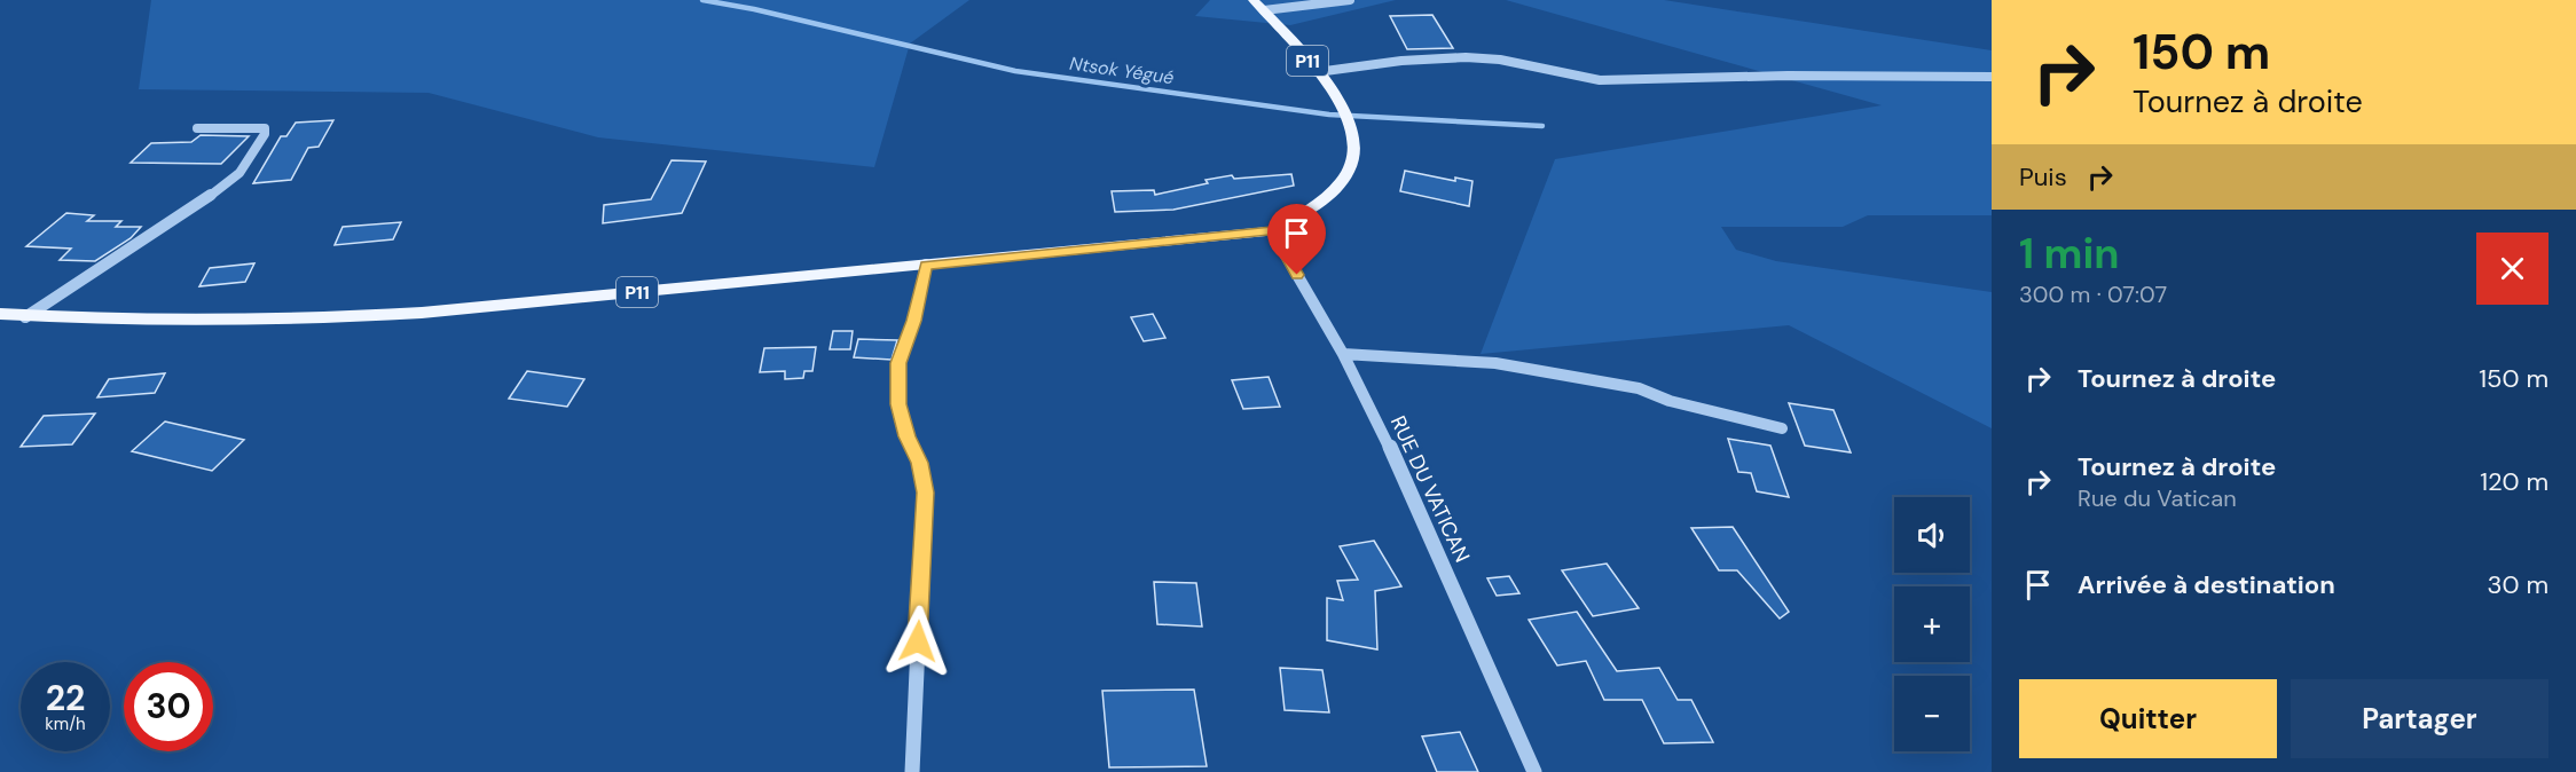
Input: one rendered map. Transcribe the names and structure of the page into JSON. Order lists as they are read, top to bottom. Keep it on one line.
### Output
{"streets":{"main road":["P11"],"street":["RUE DU VATICAN"]},"crossings":[["P11","RUE DU VATICAN"]],"water":["Ntsok Yégué"],"page":{"turn":["150 m","Tournez à droite"],"then":"Puis","heading":["1 min","300 m · 07:07"],"list":[{"name":"Tournez à droite","value":"150 m"},{"name":"Tournez à droite","note":"Rue du Vatican","value":"120 m"},{"name":"Arrivée à destination","value":"30 m"}],"map_buttons":["+","−"],"speed":"22 km/h","limit":"30","buttons":["Quitter","Partager"]}}
